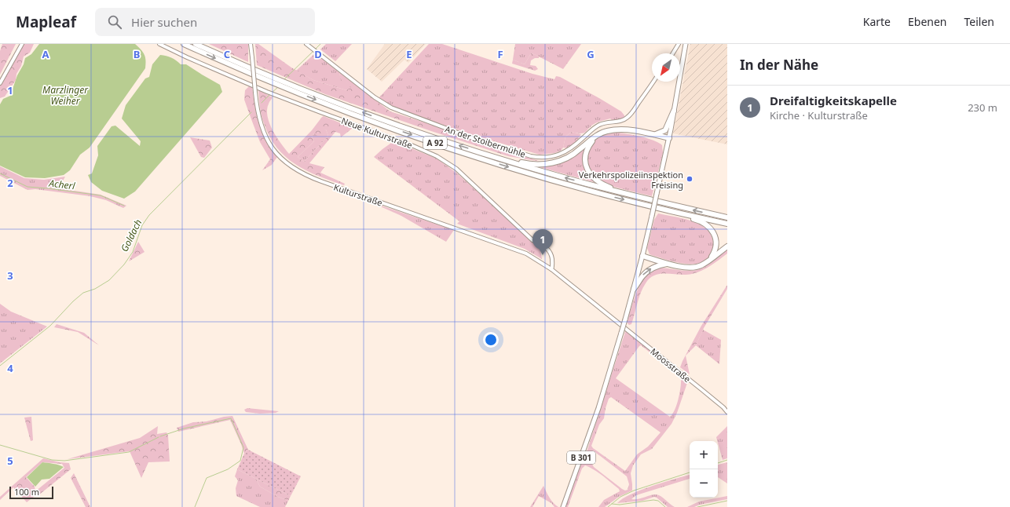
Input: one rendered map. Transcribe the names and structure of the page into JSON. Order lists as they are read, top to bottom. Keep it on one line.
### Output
{"streets":{"highway":["A 92"],"main road":["B 301"],"street":["Neue Kulturstraße","An der Stoibermühle","Kulturstraße","Moosstraße"]},"crossings":[["Neue Kulturstraße","Kulturstraße"],["Neue Kulturstraße","Moosstraße"],["Kulturstraße","Moosstraße"]],"water":["Marzlinger Weiher","Acherl","Goldach"],"places":["Verkehrspolizeiinspektion Freising"],"scale_bar":"100 m","north":"bottom left","page":{"header":"Mapleaf","search":"Hier suchen","nav":["Karte","Ebenen","Teilen"],"heading":"In der Nähe","list":[{"mark":"1","name":"Dreifaltigkeitskapelle","note":"Kirche · Kulturstraße","value":"230 m"}],"pins":"1","map_buttons":["+","−"],"scale":"100 m"},"grid":{"columns":["A","B","C","D","E","F","G"],"rows":["1","2","3","4","5"]}}
